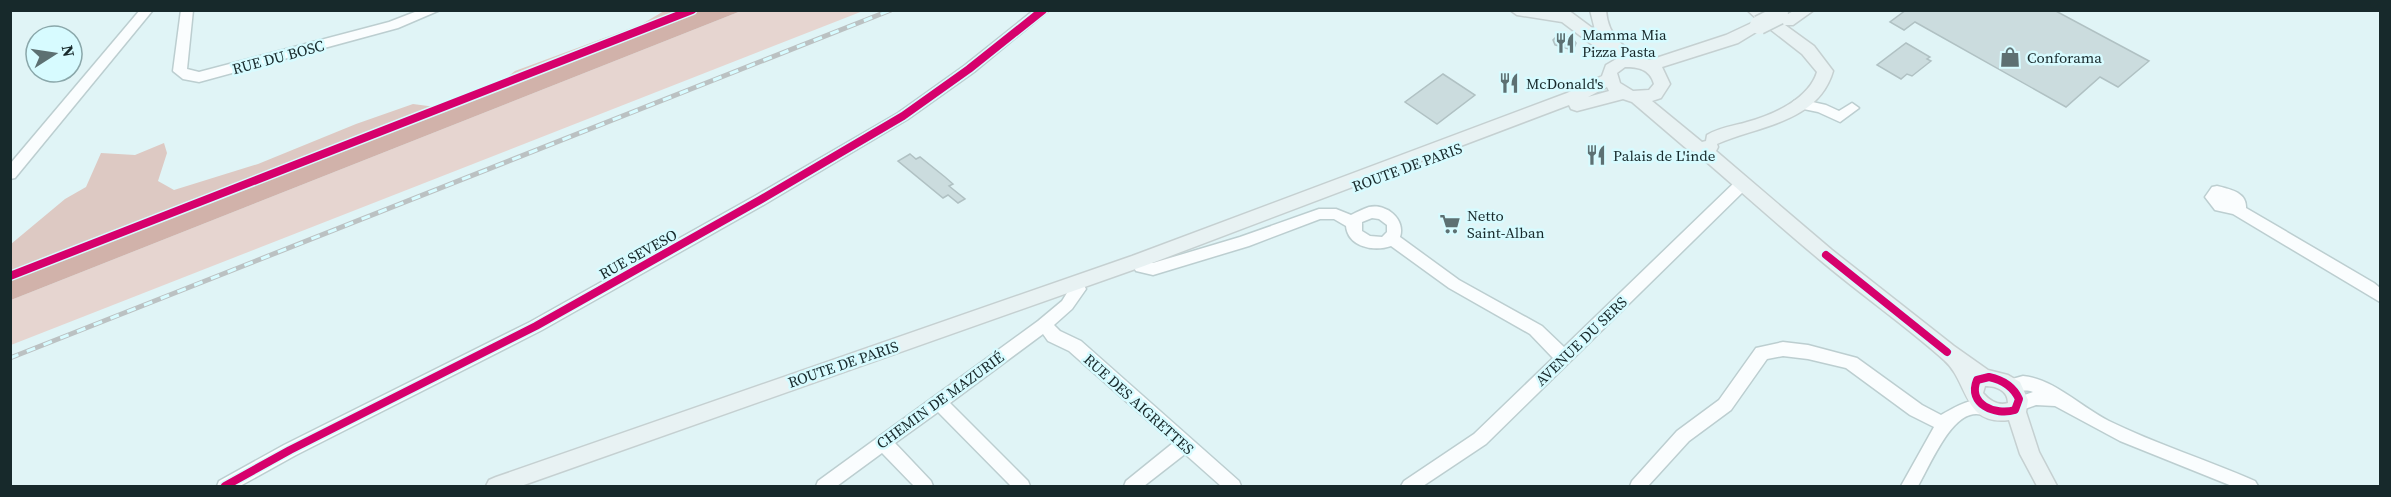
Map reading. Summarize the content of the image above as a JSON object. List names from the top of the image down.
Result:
{
  "streets": {
    "main road": ["ROUTE DE PARIS"],
    "street": [
      "RUE DU BOSC",
      "RUE SEVESO",
      "AVENUE DU SERS",
      "CHEMIN DE MAZURIÉ",
      "RUE DES AIGRETTES"
    ]
  },
  "crossings": [
    ["ROUTE DE PARIS", "CHEMIN DE MAZURIÉ"],
    ["CHEMIN DE MAZURIÉ", "RUE DES AIGRETTES"]
  ],
  "places": {
    "restaurant": ["Mamma Mia Pizza Pasta", "McDonald's", "Palais de L'inde"],
    "shop": ["Conforama"],
    "supermarket": ["Netto Saint-Alban"]
  },
  "north": "right"
}
